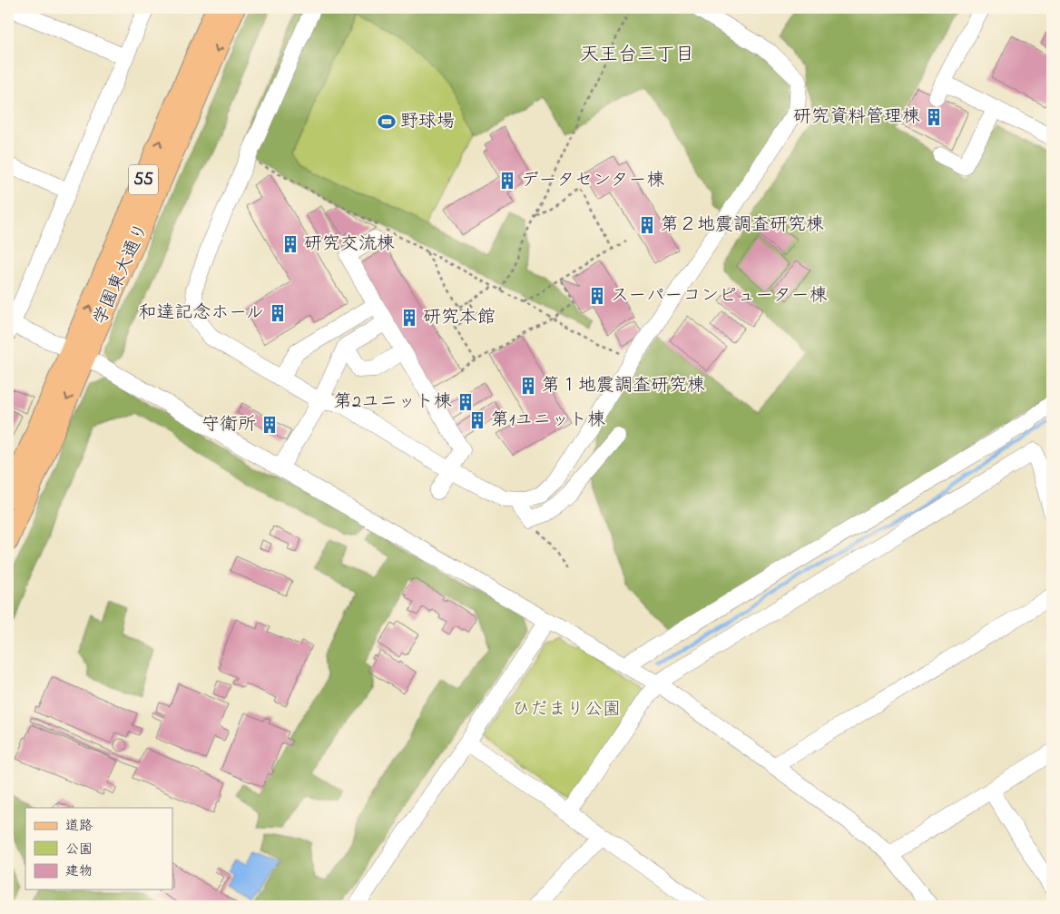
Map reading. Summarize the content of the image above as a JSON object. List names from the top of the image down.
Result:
{
  "streets": {
    "main road": ["55", "学園東大通り"]
  },
  "districts": ["天王台三丁目"],
  "parks": ["ひだまり公園"],
  "places": {
    "building": [
      "研究資料管理棟",
      "データセンター棟",
      "第２地震調査研究棟",
      "研究交流棟",
      "スーパーコンピューター棟",
      "和達記念ホール",
      "研究本館",
      "第１地震調査研究棟",
      "第2ユニット棟",
      "第1ユニット棟",
      "守衛所"
    ],
    "sports": ["野球場"]
  },
  "legend": ["道路", "公園", "建物"]
}
